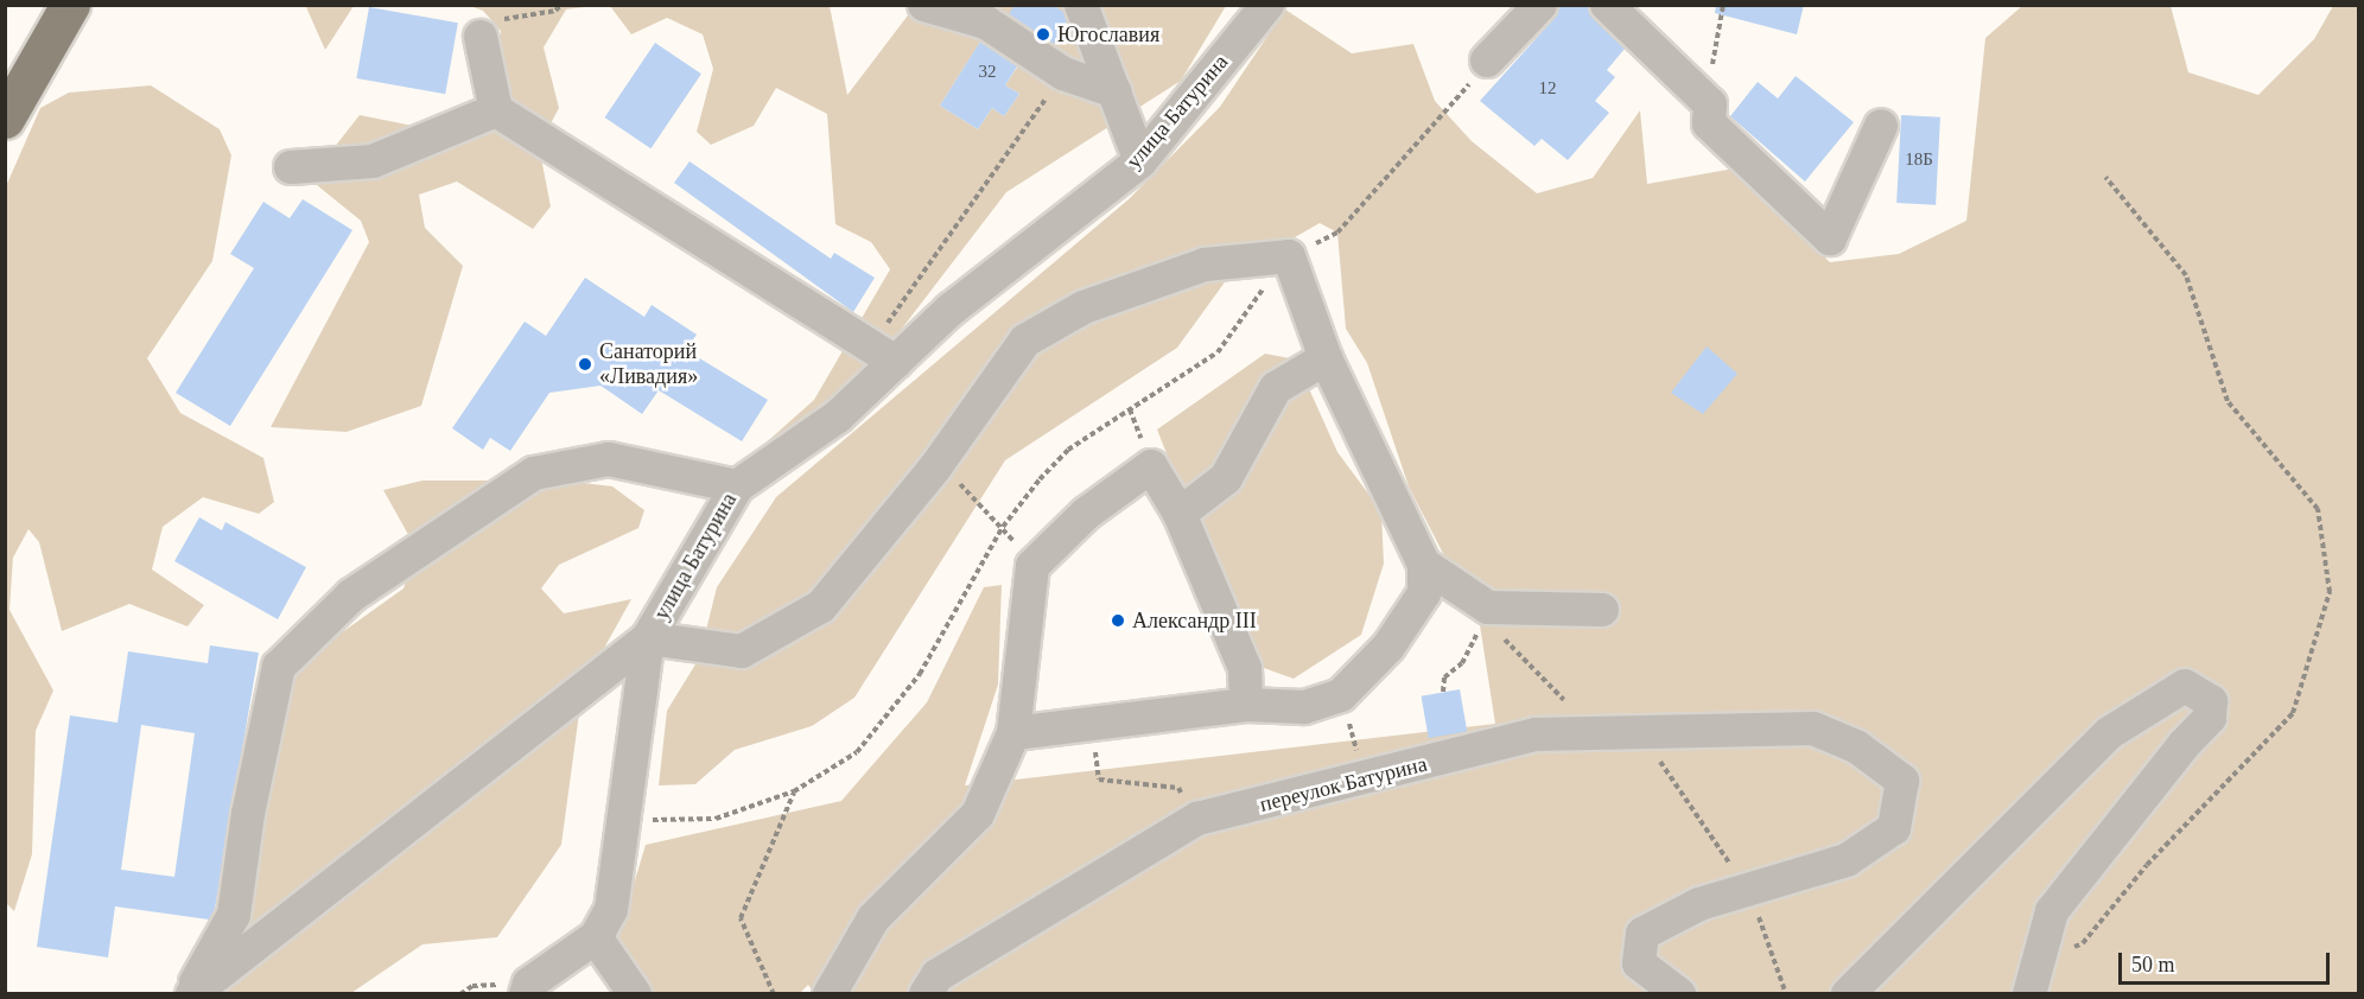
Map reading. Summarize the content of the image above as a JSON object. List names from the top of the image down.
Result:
{
  "streets": {
    "street": ["улица Батурина", "переулок Батурина"]
  },
  "places": ["Югославия", "Санаторий «Ливадия»", "Александр III"],
  "house_numbers": ["32", "12", "18Б"],
  "scale_bar": "50 m"
}
